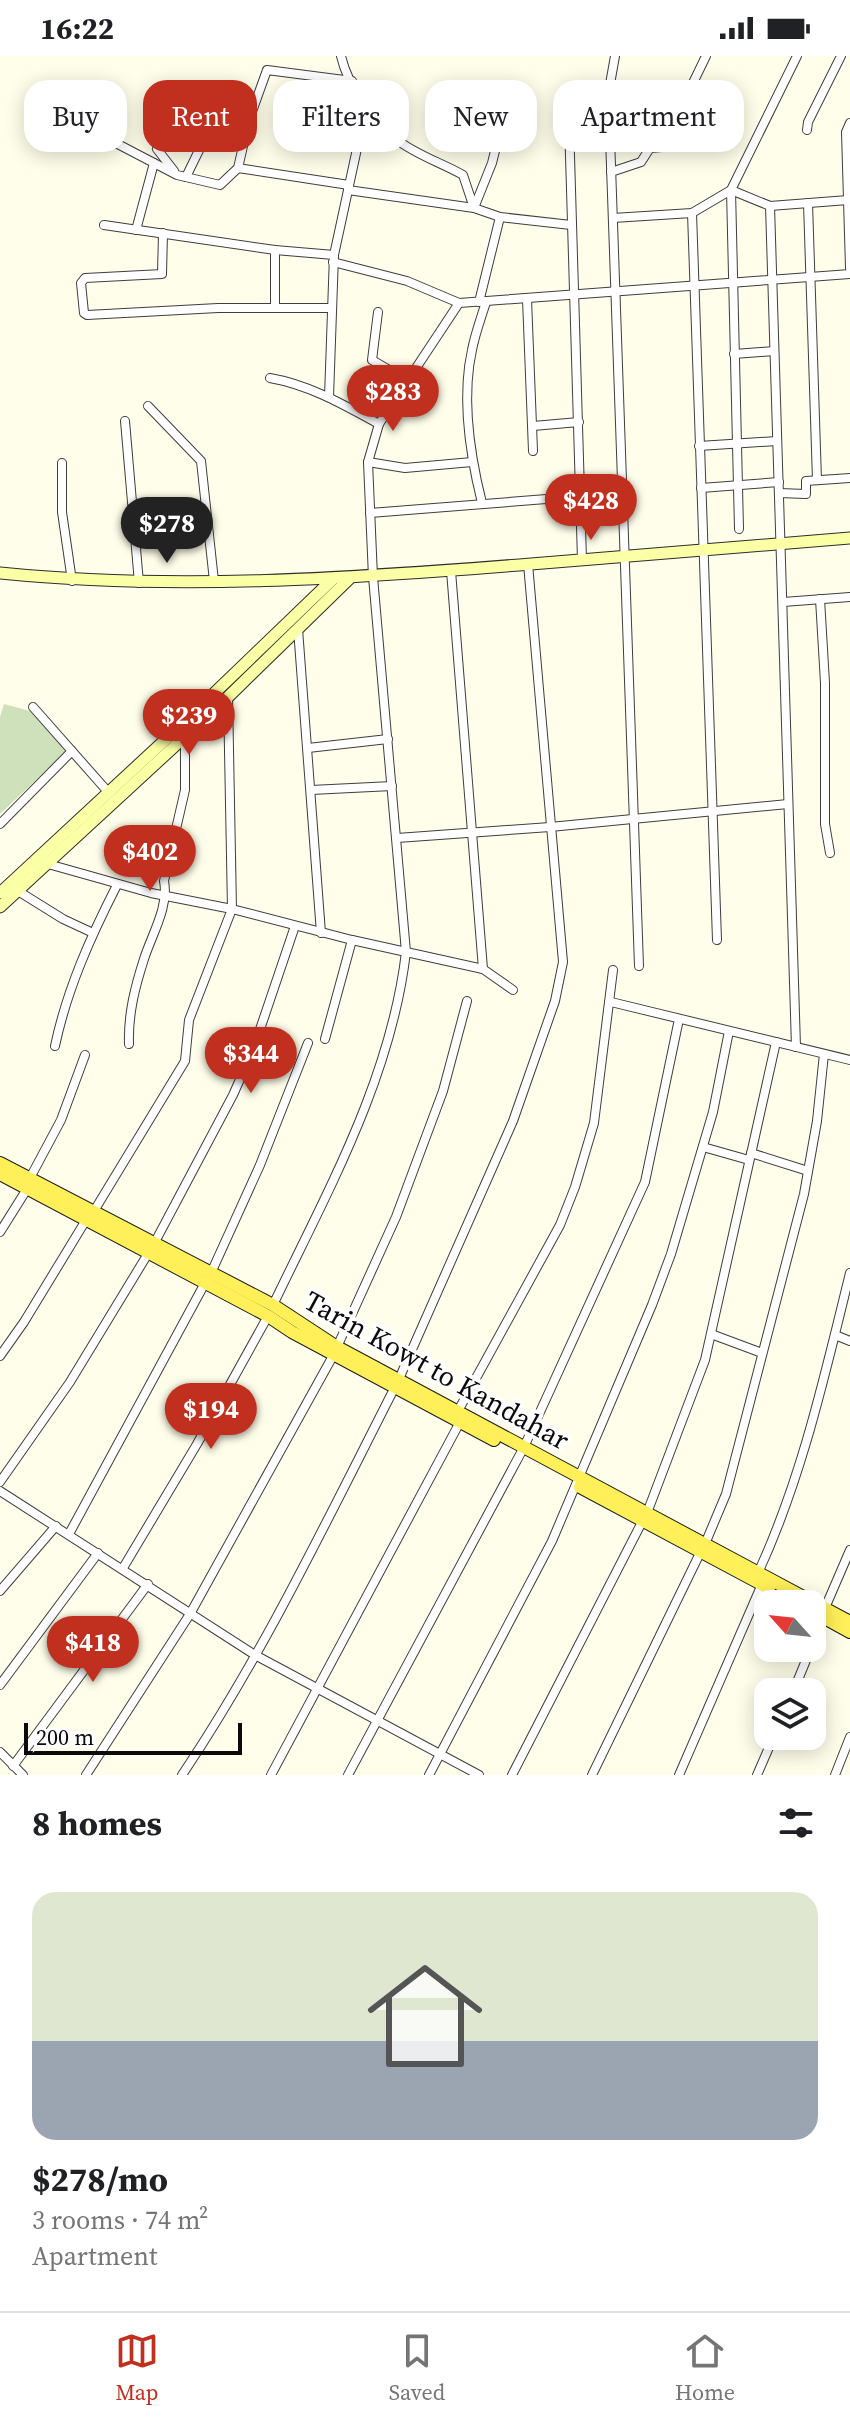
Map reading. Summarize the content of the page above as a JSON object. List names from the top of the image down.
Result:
{
  "streets": {
    "main road": ["Tarin Kowt to Kandahar"]
  },
  "scale_bar": "200 m",
  "north": "top left",
  "page": {
    "status": "16:22",
    "chip": [
      "Buy",
      "Rent",
      "Filters",
      "New",
      "Apartment"
    ],
    "price": [
      "$283",
      "$428",
      "$278",
      "$239",
      "$402",
      "$344",
      "$194",
      "$418"
    ],
    "scale": "200 m",
    "heading": "8 homes",
    "list": [
      {
        "name": "$278/mo",
        "note": "3 rooms · 74 m² · Apartment"
      }
    ],
    "tabs": ["Map", "Saved", "Home"]
  }
}
